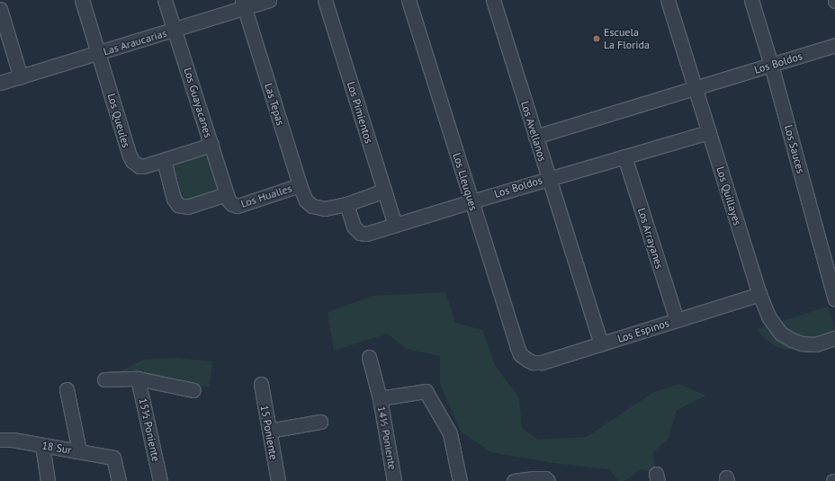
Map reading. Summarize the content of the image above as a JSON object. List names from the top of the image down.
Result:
{
  "streets": {
    "street": [
      "Las Araucarias",
      "Los Boldos",
      "Los Guayacanes",
      "Las Tepas",
      "Los Pimientos",
      "Los Queules",
      "Los Avellanos",
      "Los Sauces",
      "Los Lleuques",
      "Los Hualles",
      "Los Quillayes",
      "Los Arrayanes",
      "Los Espinos",
      "15½ Poniente",
      "15 Poniente",
      "14½ Poniente",
      "18 Sur"
    ]
  },
  "crossings": [
    ["Las Araucarias", "Los Guayacanes"],
    ["Las Araucarias", "Las Tepas"],
    ["Las Araucarias", "Los Queules"],
    ["Los Boldos", "Las Tepas"],
    ["Los Boldos", "Los Pimientos"],
    ["Los Boldos", "Los Avellanos"],
    ["Los Boldos", "Los Sauces"],
    ["Los Boldos", "Los Lleuques"],
    ["Los Boldos", "Los Quillayes"],
    ["Los Boldos", "Los Arrayanes"],
    ["Los Guayacanes", "Los Queules"],
    ["Los Guayacanes", "Los Hualles"],
    ["Las Tepas", "Los Hualles"],
    ["Los Queules", "Los Hualles"],
    ["Los Avellanos", "Los Espinos"],
    ["Los Lleuques", "Los Espinos"],
    ["Los Quillayes", "Los Espinos"],
    ["Los Arrayanes", "Los Espinos"]
  ],
  "places": ["Escuela La Florida"]
}
